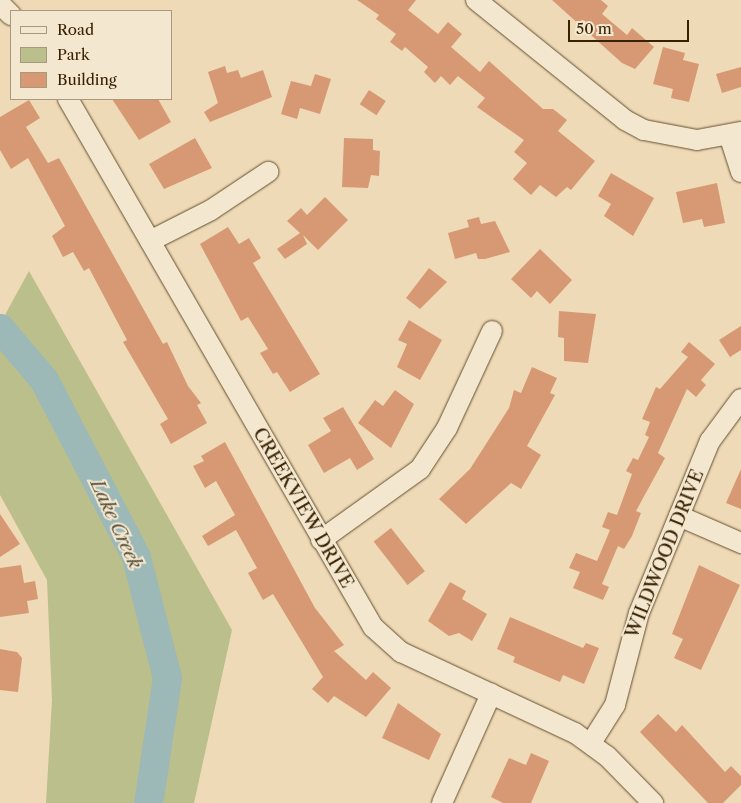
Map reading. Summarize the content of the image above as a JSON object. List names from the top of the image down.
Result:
{
  "streets": {
    "street": ["CREEKVIEW DRIVE", "WILDWOOD DRIVE"]
  },
  "crossings": [
    ["CREEKVIEW DRIVE", "WILDWOOD DRIVE"]
  ],
  "water": ["Lake Creek"],
  "legend": ["Road", "Park", "Building"],
  "scale_bar": "50 m"
}
